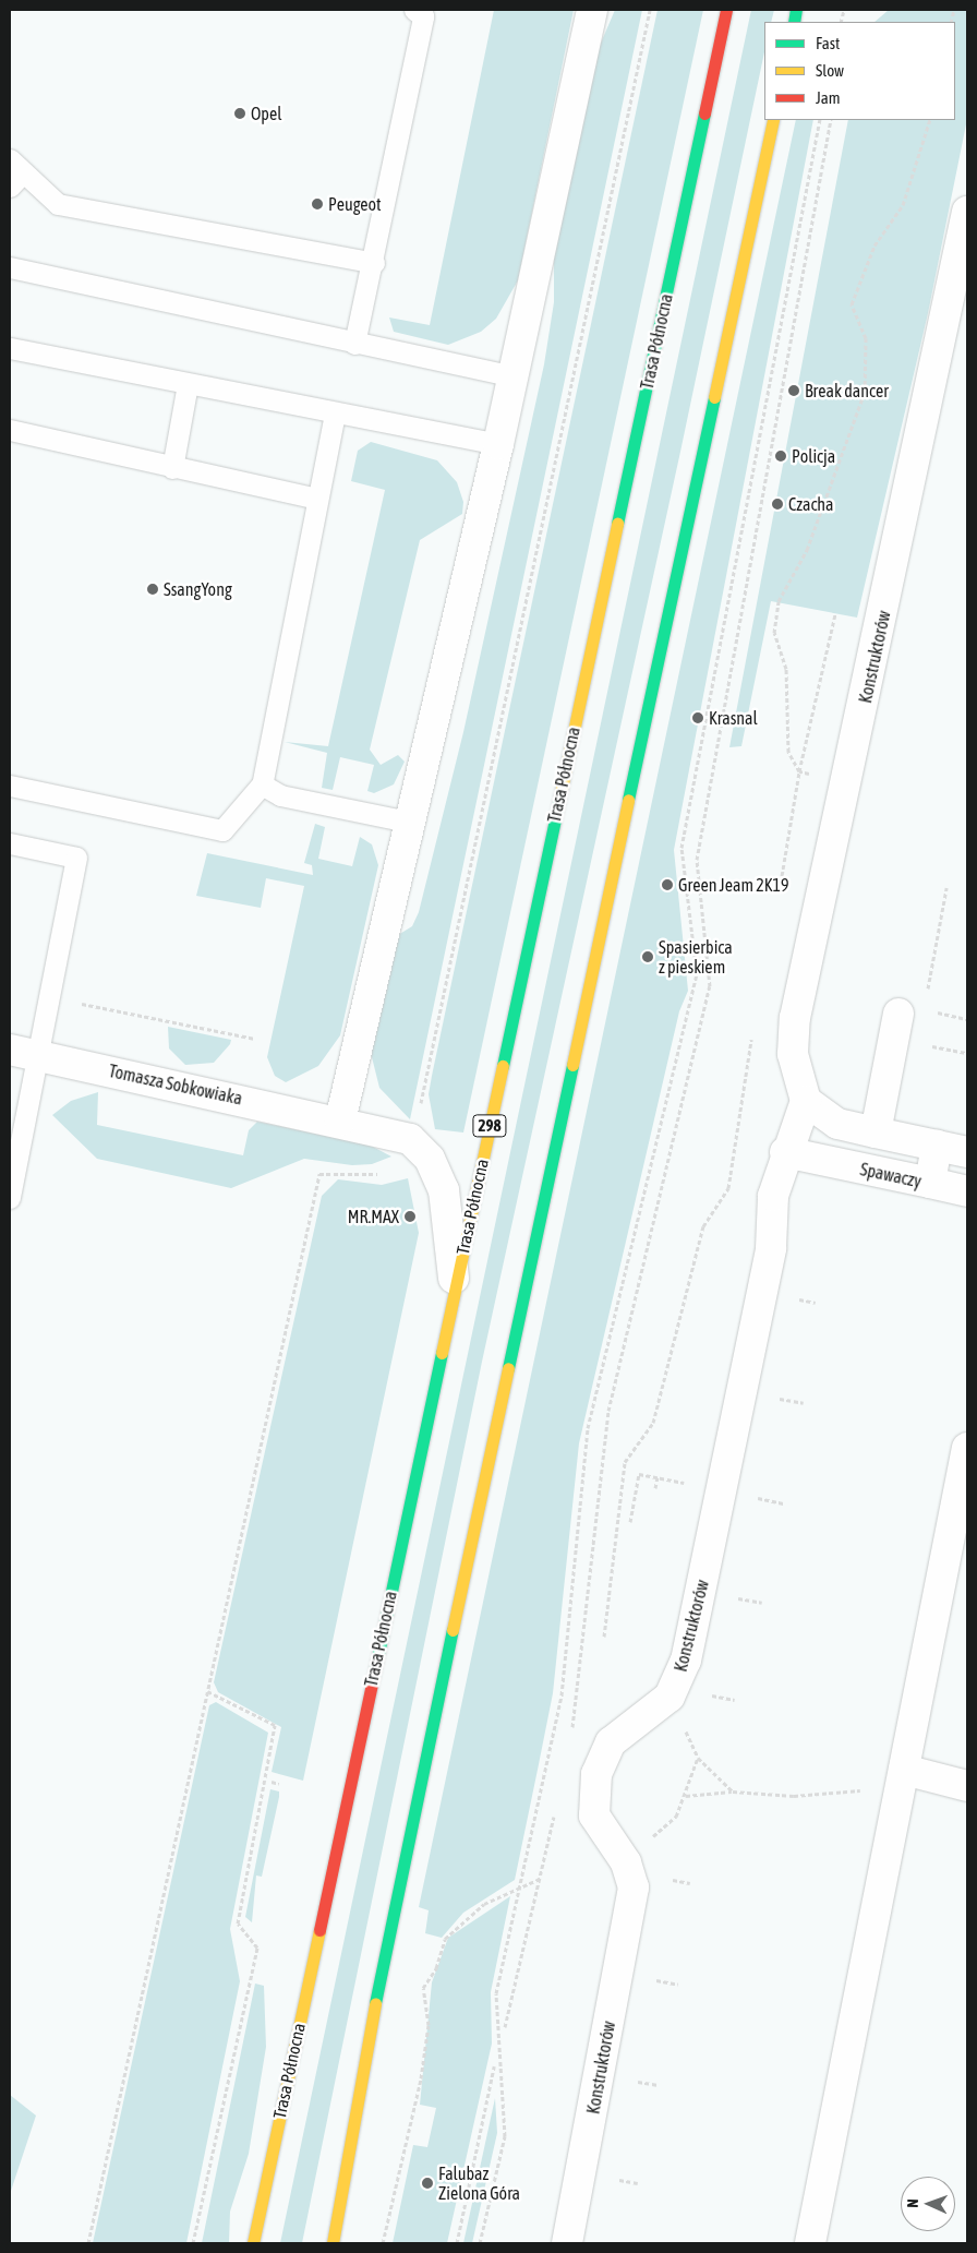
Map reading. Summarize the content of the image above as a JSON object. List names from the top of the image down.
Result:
{
  "streets": {
    "main road": ["Trasa Północna", "298"],
    "street": ["Konstruktorów", "Tomasza Sobkowiaka", "Spawaczy"]
  },
  "crossings": [
    ["Konstruktorów", "Spawaczy"]
  ],
  "places": [
    "Opel",
    "Peugeot",
    "Break dancer",
    "Policja",
    "Czacha",
    "SsangYong",
    "Krasnal",
    "Green Jeam 2K19",
    "Spasierbica z pieskiem",
    "MR.MAX",
    "Falubaz Zielona Góra"
  ],
  "legend": ["Fast", "Slow", "Jam"],
  "north": "left"
}
